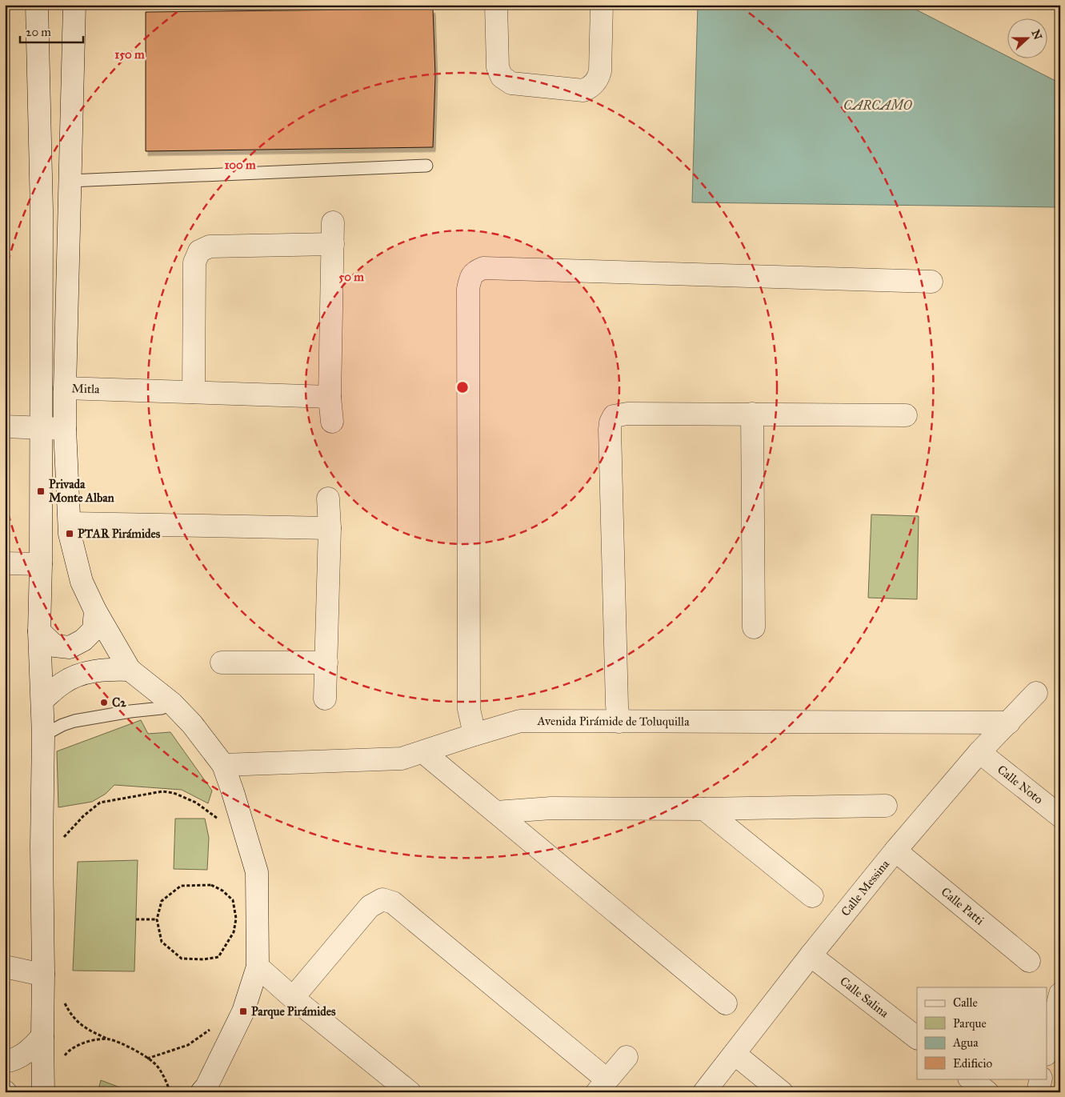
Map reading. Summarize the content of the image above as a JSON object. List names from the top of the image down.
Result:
{
  "streets": {
    "street": [
      "Mitla",
      "Avenida Pirámide de Toluquilla",
      "Calle Noto",
      "Calle Messina",
      "Calle Patti",
      "Calle Salina"
    ]
  },
  "crossings": [
    ["Avenida Pirámide de Toluquilla", "Calle Messina"],
    ["Calle Noto", "Calle Messina"],
    ["Calle Messina", "Calle Patti"],
    ["Calle Messina", "Calle Salina"]
  ],
  "water": ["CARCAMO"],
  "places": {
    "transit": ["Privada Monte Alban", "PTAR Pirámides", "Parque Pirámides"],
    "other": ["C2"]
  },
  "legend": [
    "Calle",
    "Parque",
    "Agua",
    "Edificio"
  ],
  "scale_bar": "20 m",
  "north": "right",
  "rings": ["150 m", "100 m", "50 m"]
}
